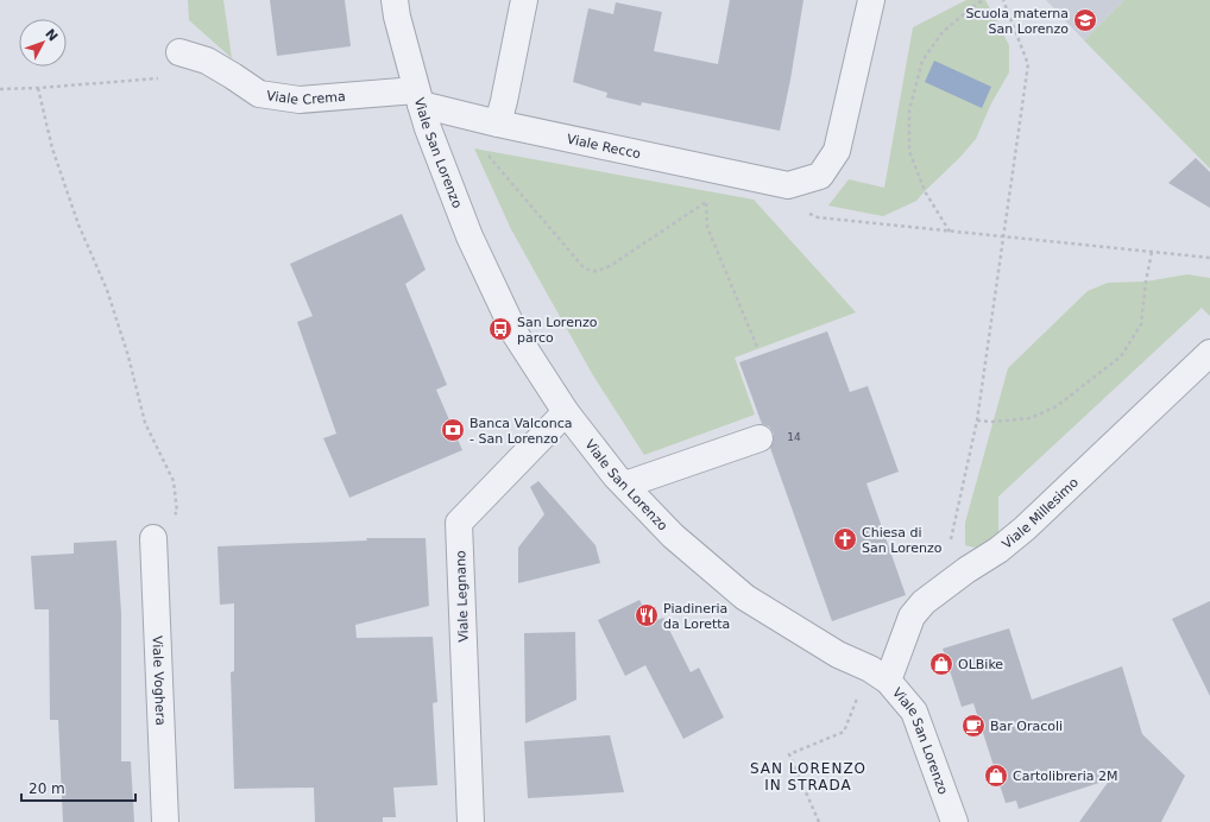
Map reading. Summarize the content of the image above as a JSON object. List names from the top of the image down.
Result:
{
  "streets": {
    "street": [
      "Viale Crema",
      "Viale Recco",
      "Viale San Lorenzo",
      "Viale Millesimo",
      "Viale Legnano",
      "Viale Voghera"
    ]
  },
  "crossings": [
    ["Viale Crema", "Viale Recco"],
    ["Viale Crema", "Viale San Lorenzo"],
    ["Viale Recco", "Viale San Lorenzo"],
    ["Viale San Lorenzo", "Viale Millesimo"],
    ["Viale San Lorenzo", "Viale Legnano"]
  ],
  "districts": ["SAN LORENZO IN STRADA"],
  "places": {
    "school or university": ["Scuola materna San Lorenzo"],
    "bus stop": ["San Lorenzo parco"],
    "bank": ["Banca Valconca - San Lorenzo"],
    "church": ["Chiesa di San Lorenzo"],
    "restaurant": ["Piadineria da Loretta"],
    "shop": ["OLBike", "Cartolibreria 2M"],
    "cafe": ["Bar Oracoli"]
  },
  "house_numbers": ["14"],
  "scale_bar": "20 m",
  "north": "top right"
}
